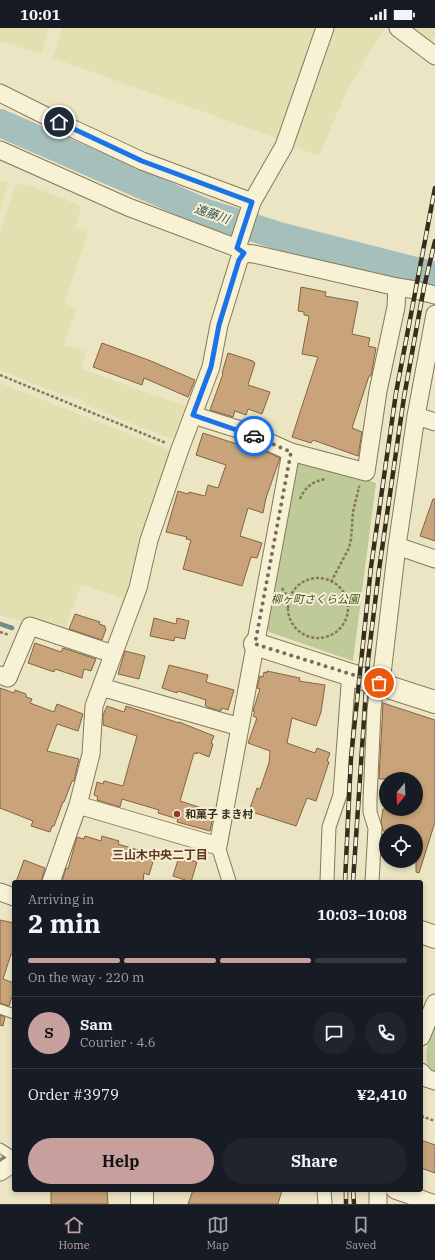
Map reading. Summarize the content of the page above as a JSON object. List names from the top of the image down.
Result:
{
  "districts": ["三山木中央二丁目"],
  "water": ["遠藤川"],
  "parks": ["柳ヶ町さくら公園"],
  "places": ["和菓子 まき村"],
  "north": "bottom",
  "page": {
    "status": "10:01",
    "heading": ["2 min", "Arriving in", "10:03–10:08"],
    "panel": [
      "Sam",
      "Courier · 4.6",
      "Order #3979",
      "¥2,410"
    ],
    "bar": "On the way · 220 m",
    "round": "S",
    "buttons": ["Help", "Share"],
    "tabs": ["Home", "Map", "Saved"]
  }
}
